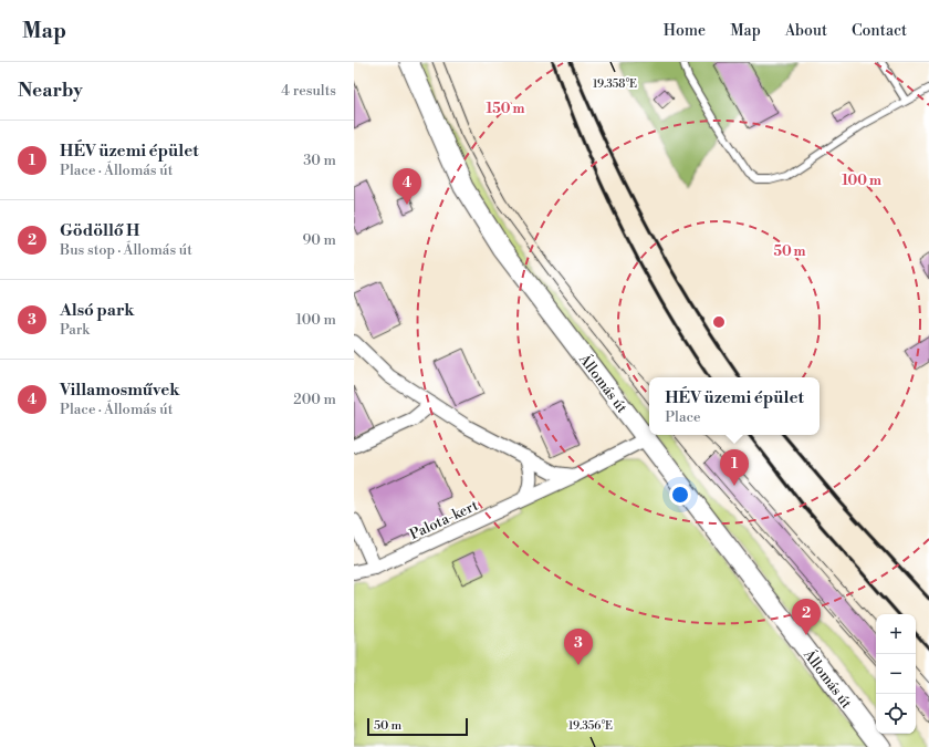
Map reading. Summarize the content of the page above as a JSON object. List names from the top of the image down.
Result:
{
  "streets": {
    "main road": ["Állomás út"],
    "street": ["Palota-kert"]
  },
  "crossings": [
    ["Állomás út", "Palota-kert"]
  ],
  "scale_bar": "50 m",
  "page": {
    "header": "Map",
    "nav": [
      "Home",
      "Map",
      "About",
      "Contact"
    ],
    "heading": ["Nearby", "4 results"],
    "list": [
      {
        "mark": "1",
        "name": "HÉV üzemi épület",
        "note": "Place · Állomás út",
        "value": "30 m"
      },
      {
        "mark": "2",
        "name": "Gödöllő H",
        "note": "Bus stop · Állomás út",
        "value": "90 m"
      },
      {
        "mark": "3",
        "name": "Alsó park",
        "note": "Park",
        "value": "100 m"
      },
      {
        "mark": "4",
        "name": "Villamosművek",
        "note": "Place · Állomás út",
        "value": "200 m"
      }
    ],
    "pins": [
      "4",
      "1",
      "2",
      "3"
    ],
    "popup": ["HÉV üzemi épület", "Place"],
    "map_buttons": ["+", "−"],
    "scale": "50 m"
  },
  "coordinates": ["19.358°E", "19.356°E"],
  "rings": ["150 m", "100 m", "50 m"]
}
